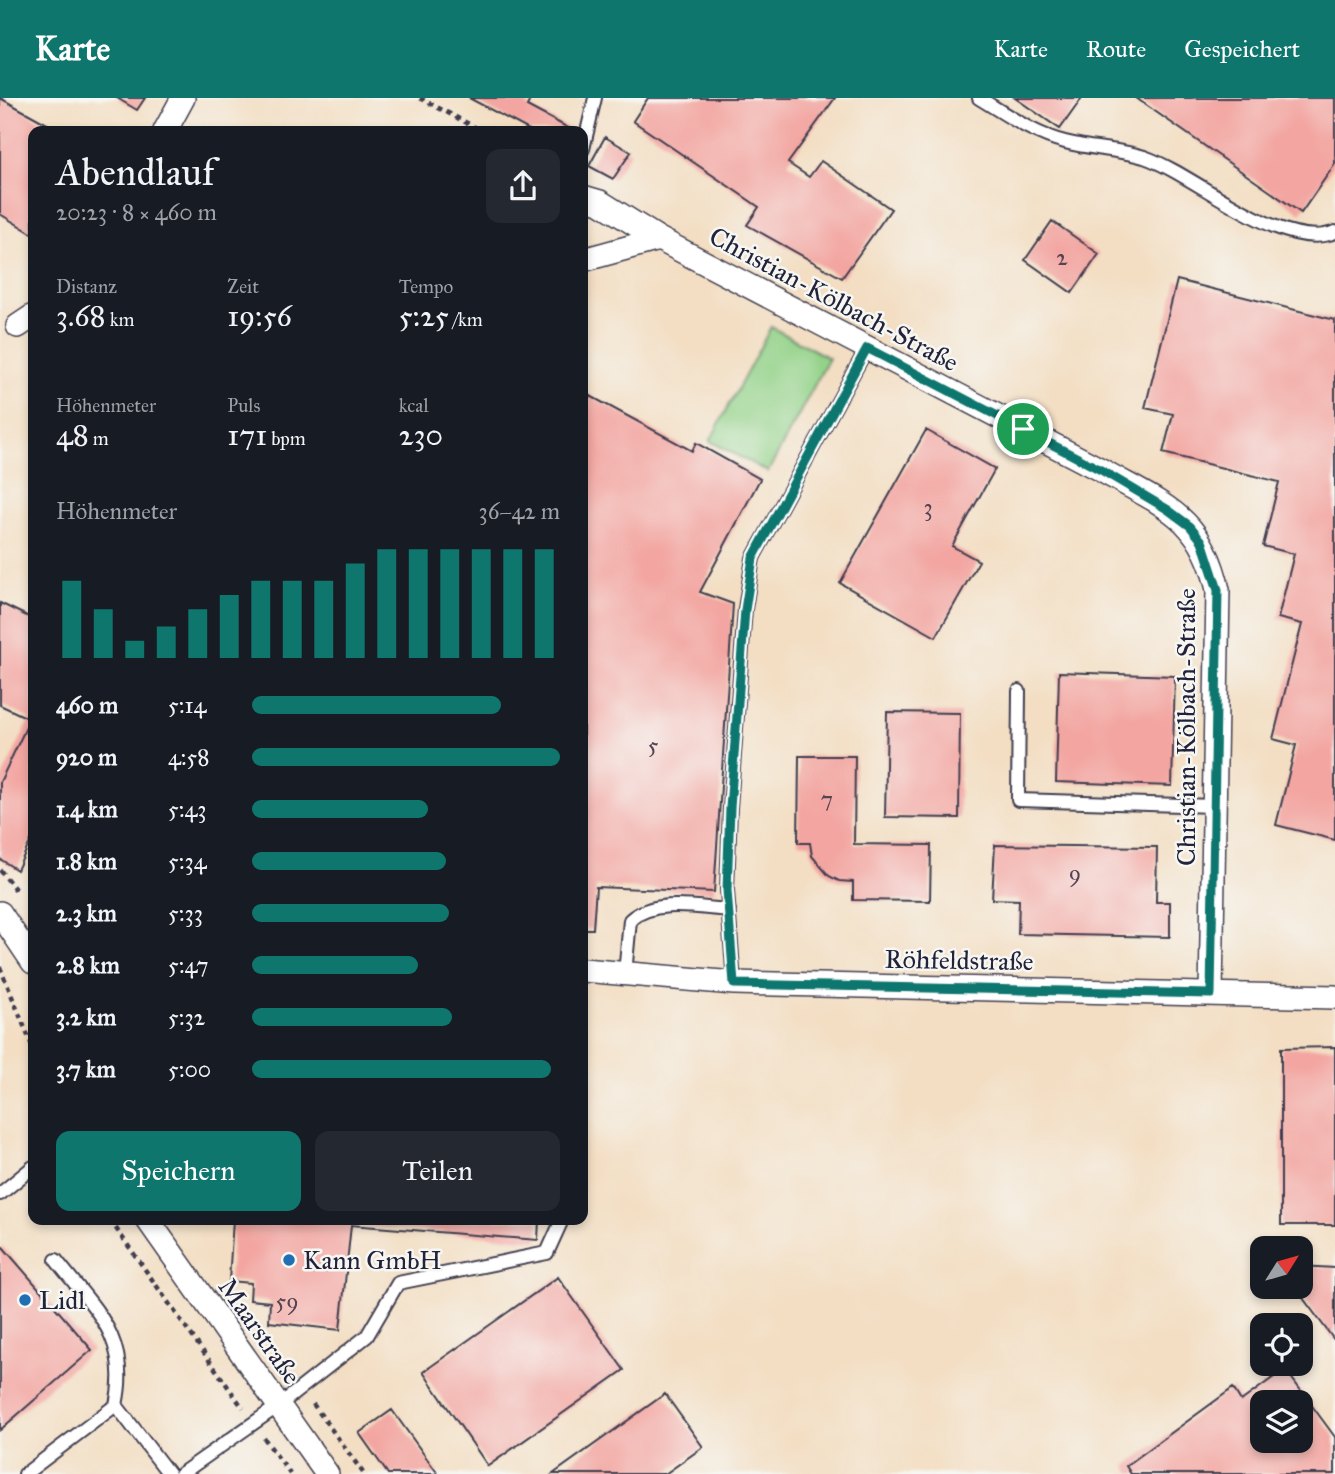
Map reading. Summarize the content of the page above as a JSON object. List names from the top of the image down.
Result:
{
  "streets": {
    "street": ["Christian-Kölbach-Straße", "Röhfeldstraße", "Maarstraße"]
  },
  "crossings": [
    ["Christian-Kölbach-Straße", "Röhfeldstraße"]
  ],
  "places": ["Kann GmbH", "Lidl"],
  "house_numbers": [
    "2",
    "3",
    "5",
    "7",
    "9",
    "59"
  ],
  "north": "top right",
  "page": {
    "header": "Karte",
    "nav": ["Karte", "Route", "Gespeichert"],
    "heading": ["Abendlauf", "20:23 · 8 × 460 m"],
    "stats": [
      ["Distanz", "3.68 km"],
      ["Zeit", "19:56"],
      ["Tempo", "5:25 /km"],
      ["Höhenmeter", "48 m"],
      ["Puls", "171 bpm"],
      ["kcal", "230"]
    ],
    "chart": ["Höhenmeter", "36–42 m"],
    "list": [
      {
        "name": "460 m",
        "note": "5:14"
      },
      {
        "name": "920 m",
        "note": "4:58"
      },
      {
        "name": "1.4 km",
        "note": "5:43"
      },
      {
        "name": "1.8 km",
        "note": "5:34"
      },
      {
        "name": "2.3 km",
        "note": "5:33"
      },
      {
        "name": "2.8 km",
        "note": "5:47"
      },
      {
        "name": "3.2 km",
        "note": "5:32"
      },
      {
        "name": "3.7 km",
        "note": "5:00"
      }
    ],
    "buttons": ["Speichern", "Teilen"]
  }
}
